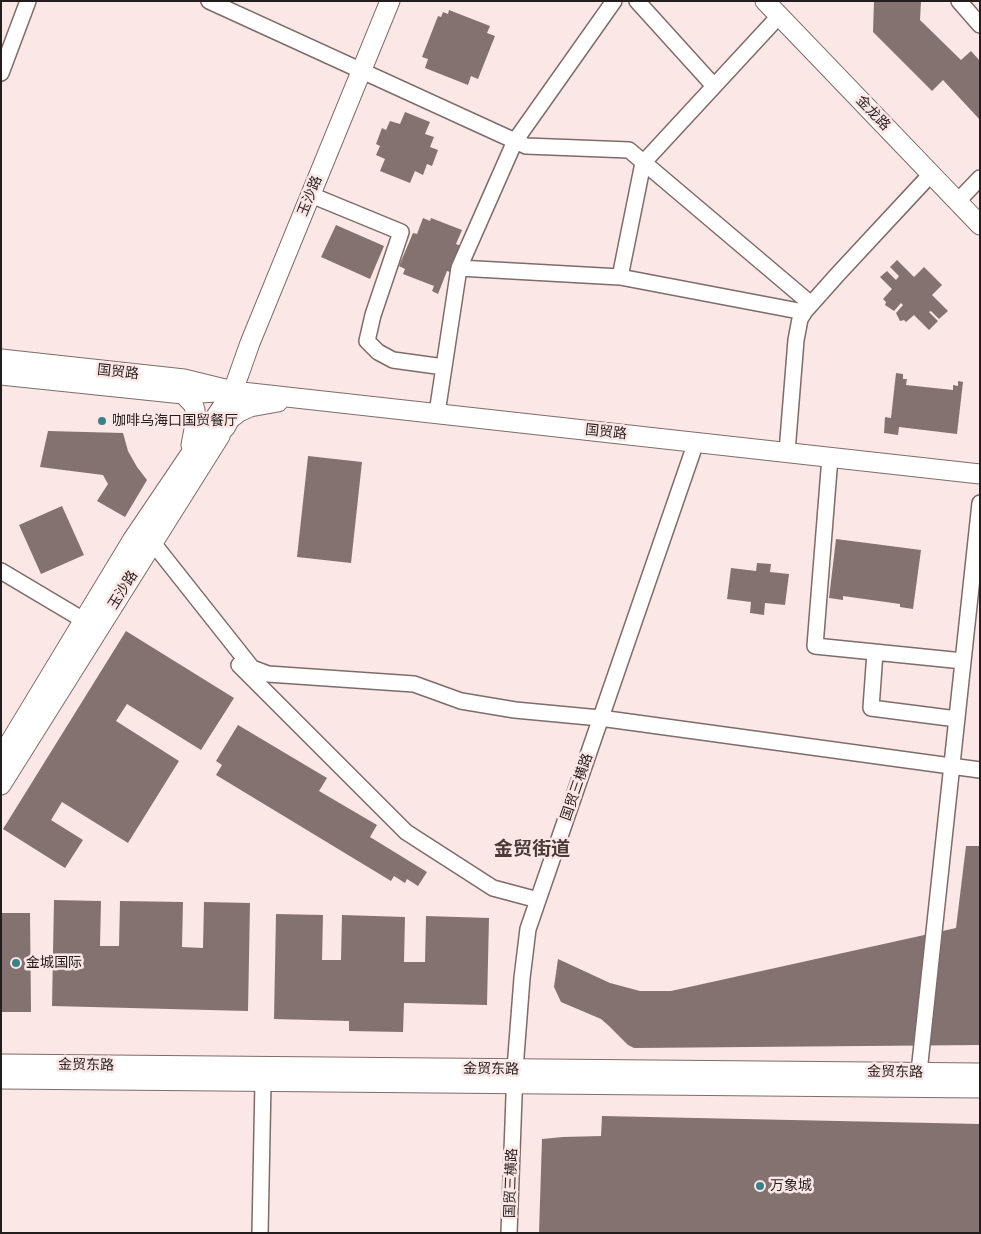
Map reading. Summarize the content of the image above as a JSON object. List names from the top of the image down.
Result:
{
  "streets": {
    "main road": [
      "金龙路",
      "玉沙路",
      "国贸路",
      "金贸东路"
    ],
    "street": ["国贸三横路"]
  },
  "crossings": [
    ["玉沙路", "国贸路"],
    ["国贸路", "国贸三横路"],
    ["国贸三横路", "金贸东路"]
  ],
  "districts": ["金贸街道"],
  "places": ["咖啡乌海口国贸餐厅", "金城国际", "万象城"]
}
